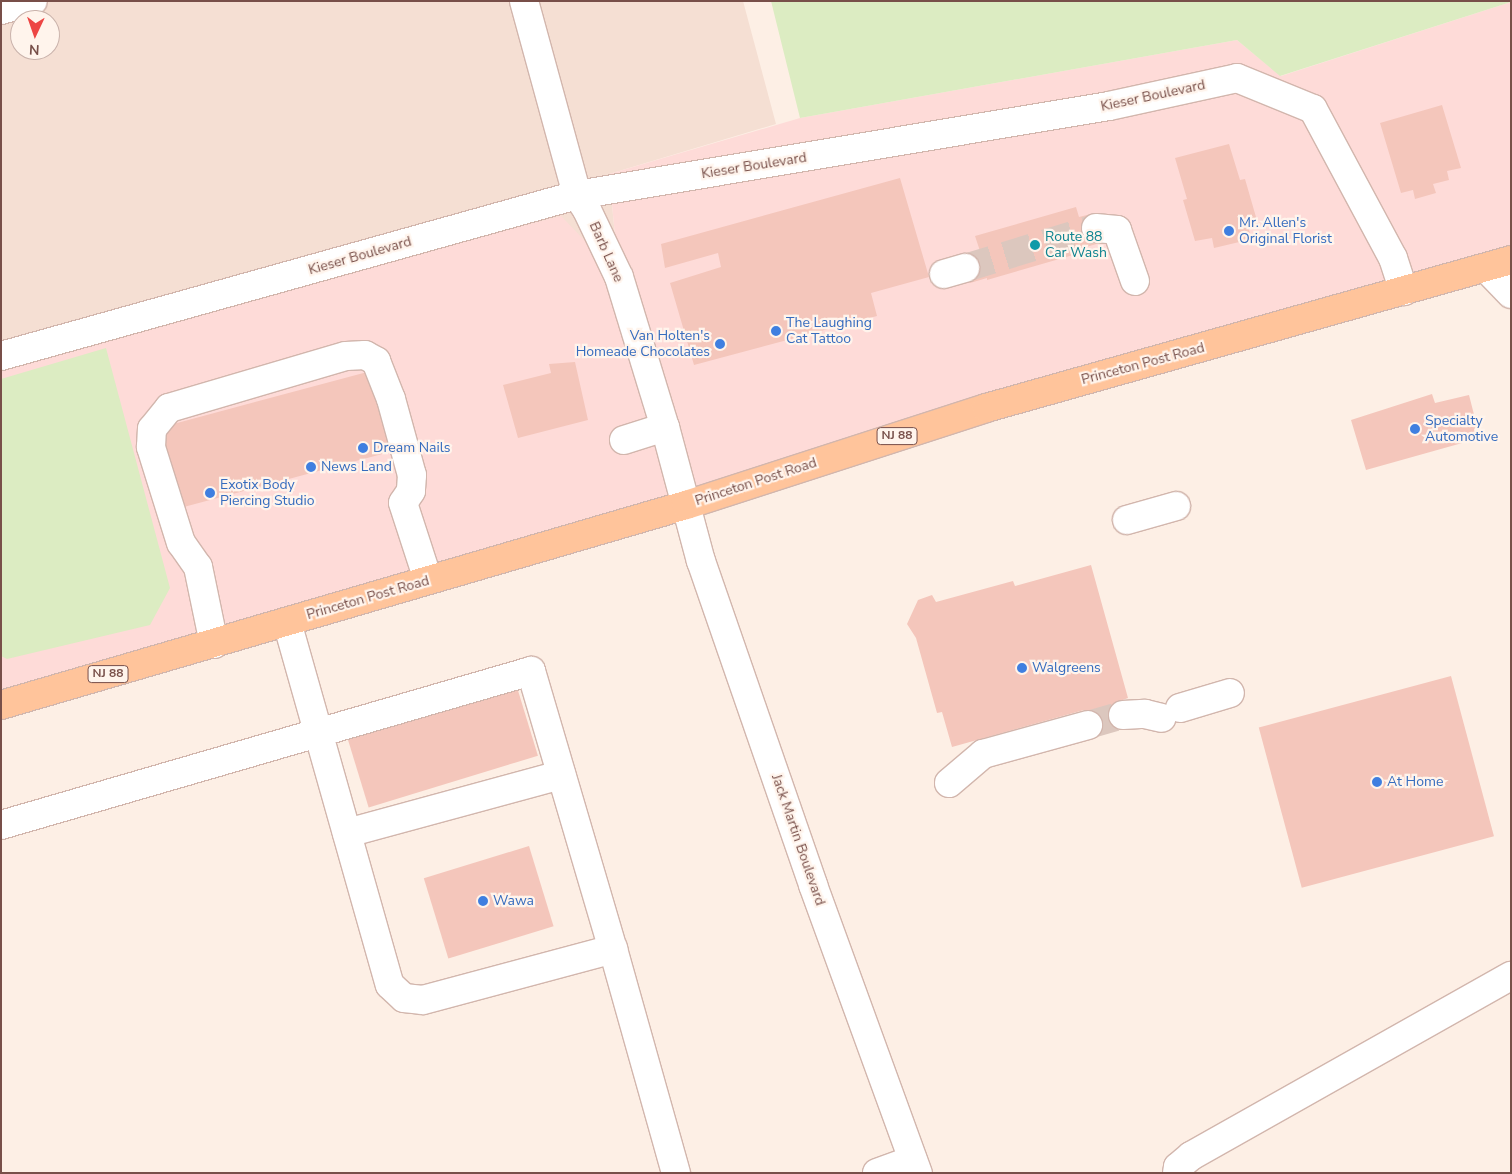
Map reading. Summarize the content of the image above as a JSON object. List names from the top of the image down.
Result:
{
  "streets": {
    "main road": ["Princeton Post Road", "NJ 88"],
    "street": ["Kieser Boulevard", "Barb Lane", "Jack Martin Boulevard"]
  },
  "crossings": [
    ["Kieser Boulevard", "Barb Lane"],
    ["Kieser Boulevard", "Princeton Post Road"],
    ["Barb Lane", "Princeton Post Road"],
    ["Barb Lane", "Jack Martin Boulevard"],
    ["Princeton Post Road", "Jack Martin Boulevard"]
  ],
  "places": [
    "Mr. Allen's Original Florist",
    "Route 88 Car Wash",
    "The Laughing Cat Tattoo",
    "Van Holten's Homeade Chocolates",
    "Specialty Automotive",
    "Dream Nails",
    "News Land",
    "Exotix Body Piercing Studio",
    "Walgreens",
    "At Home",
    "Wawa"
  ],
  "north": "bottom"
}
